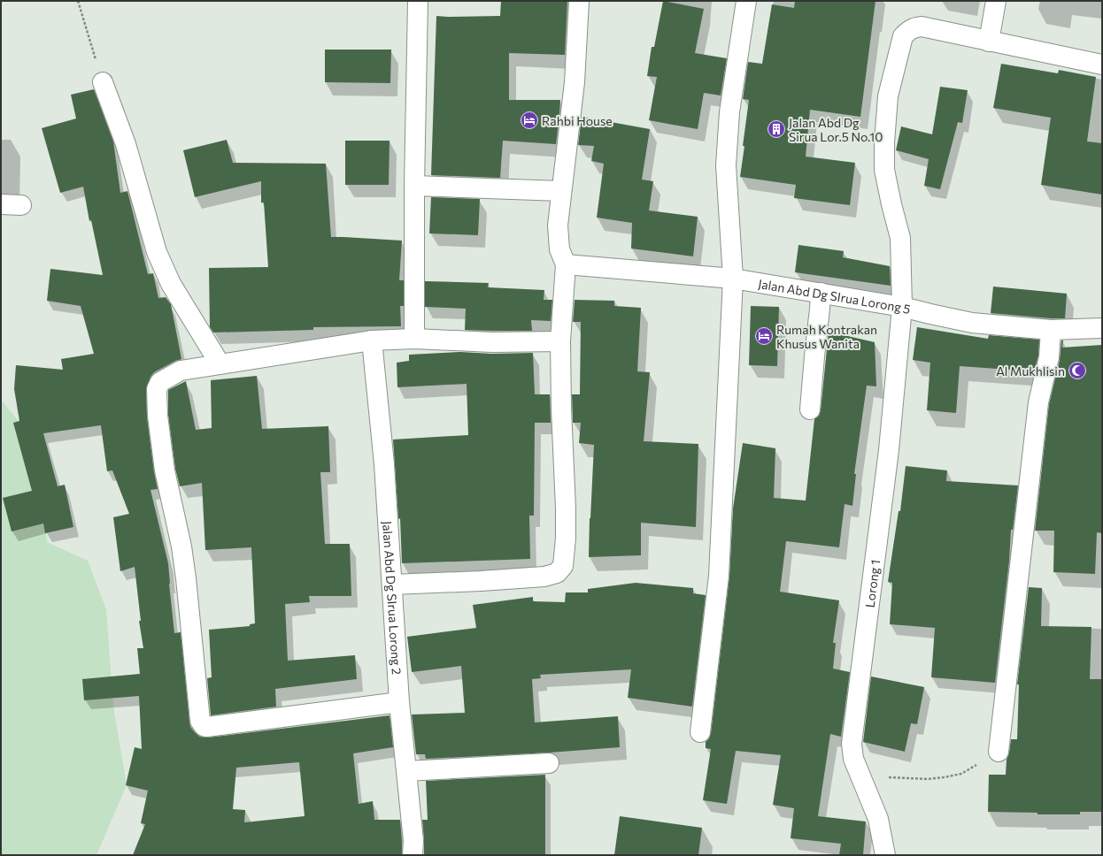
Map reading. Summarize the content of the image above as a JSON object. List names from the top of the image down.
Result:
{
  "streets": {
    "street": ["Jalan Abd Dg SIrua Lorong 5", "Lorong 1", "Jalan Abd Dg SIrua Lorong 2"]
  },
  "crossings": [
    ["Jalan Abd Dg SIrua Lorong 5", "Lorong 1"]
  ],
  "places": {
    "hotel": ["Rahbi House", "Rumah Kontrakan Khusus Wanita"],
    "building": ["Jalan Abd Dg Sirua Lor.5 No.10"],
    "mosque": ["Al Mukhlisin"]
  }
}
